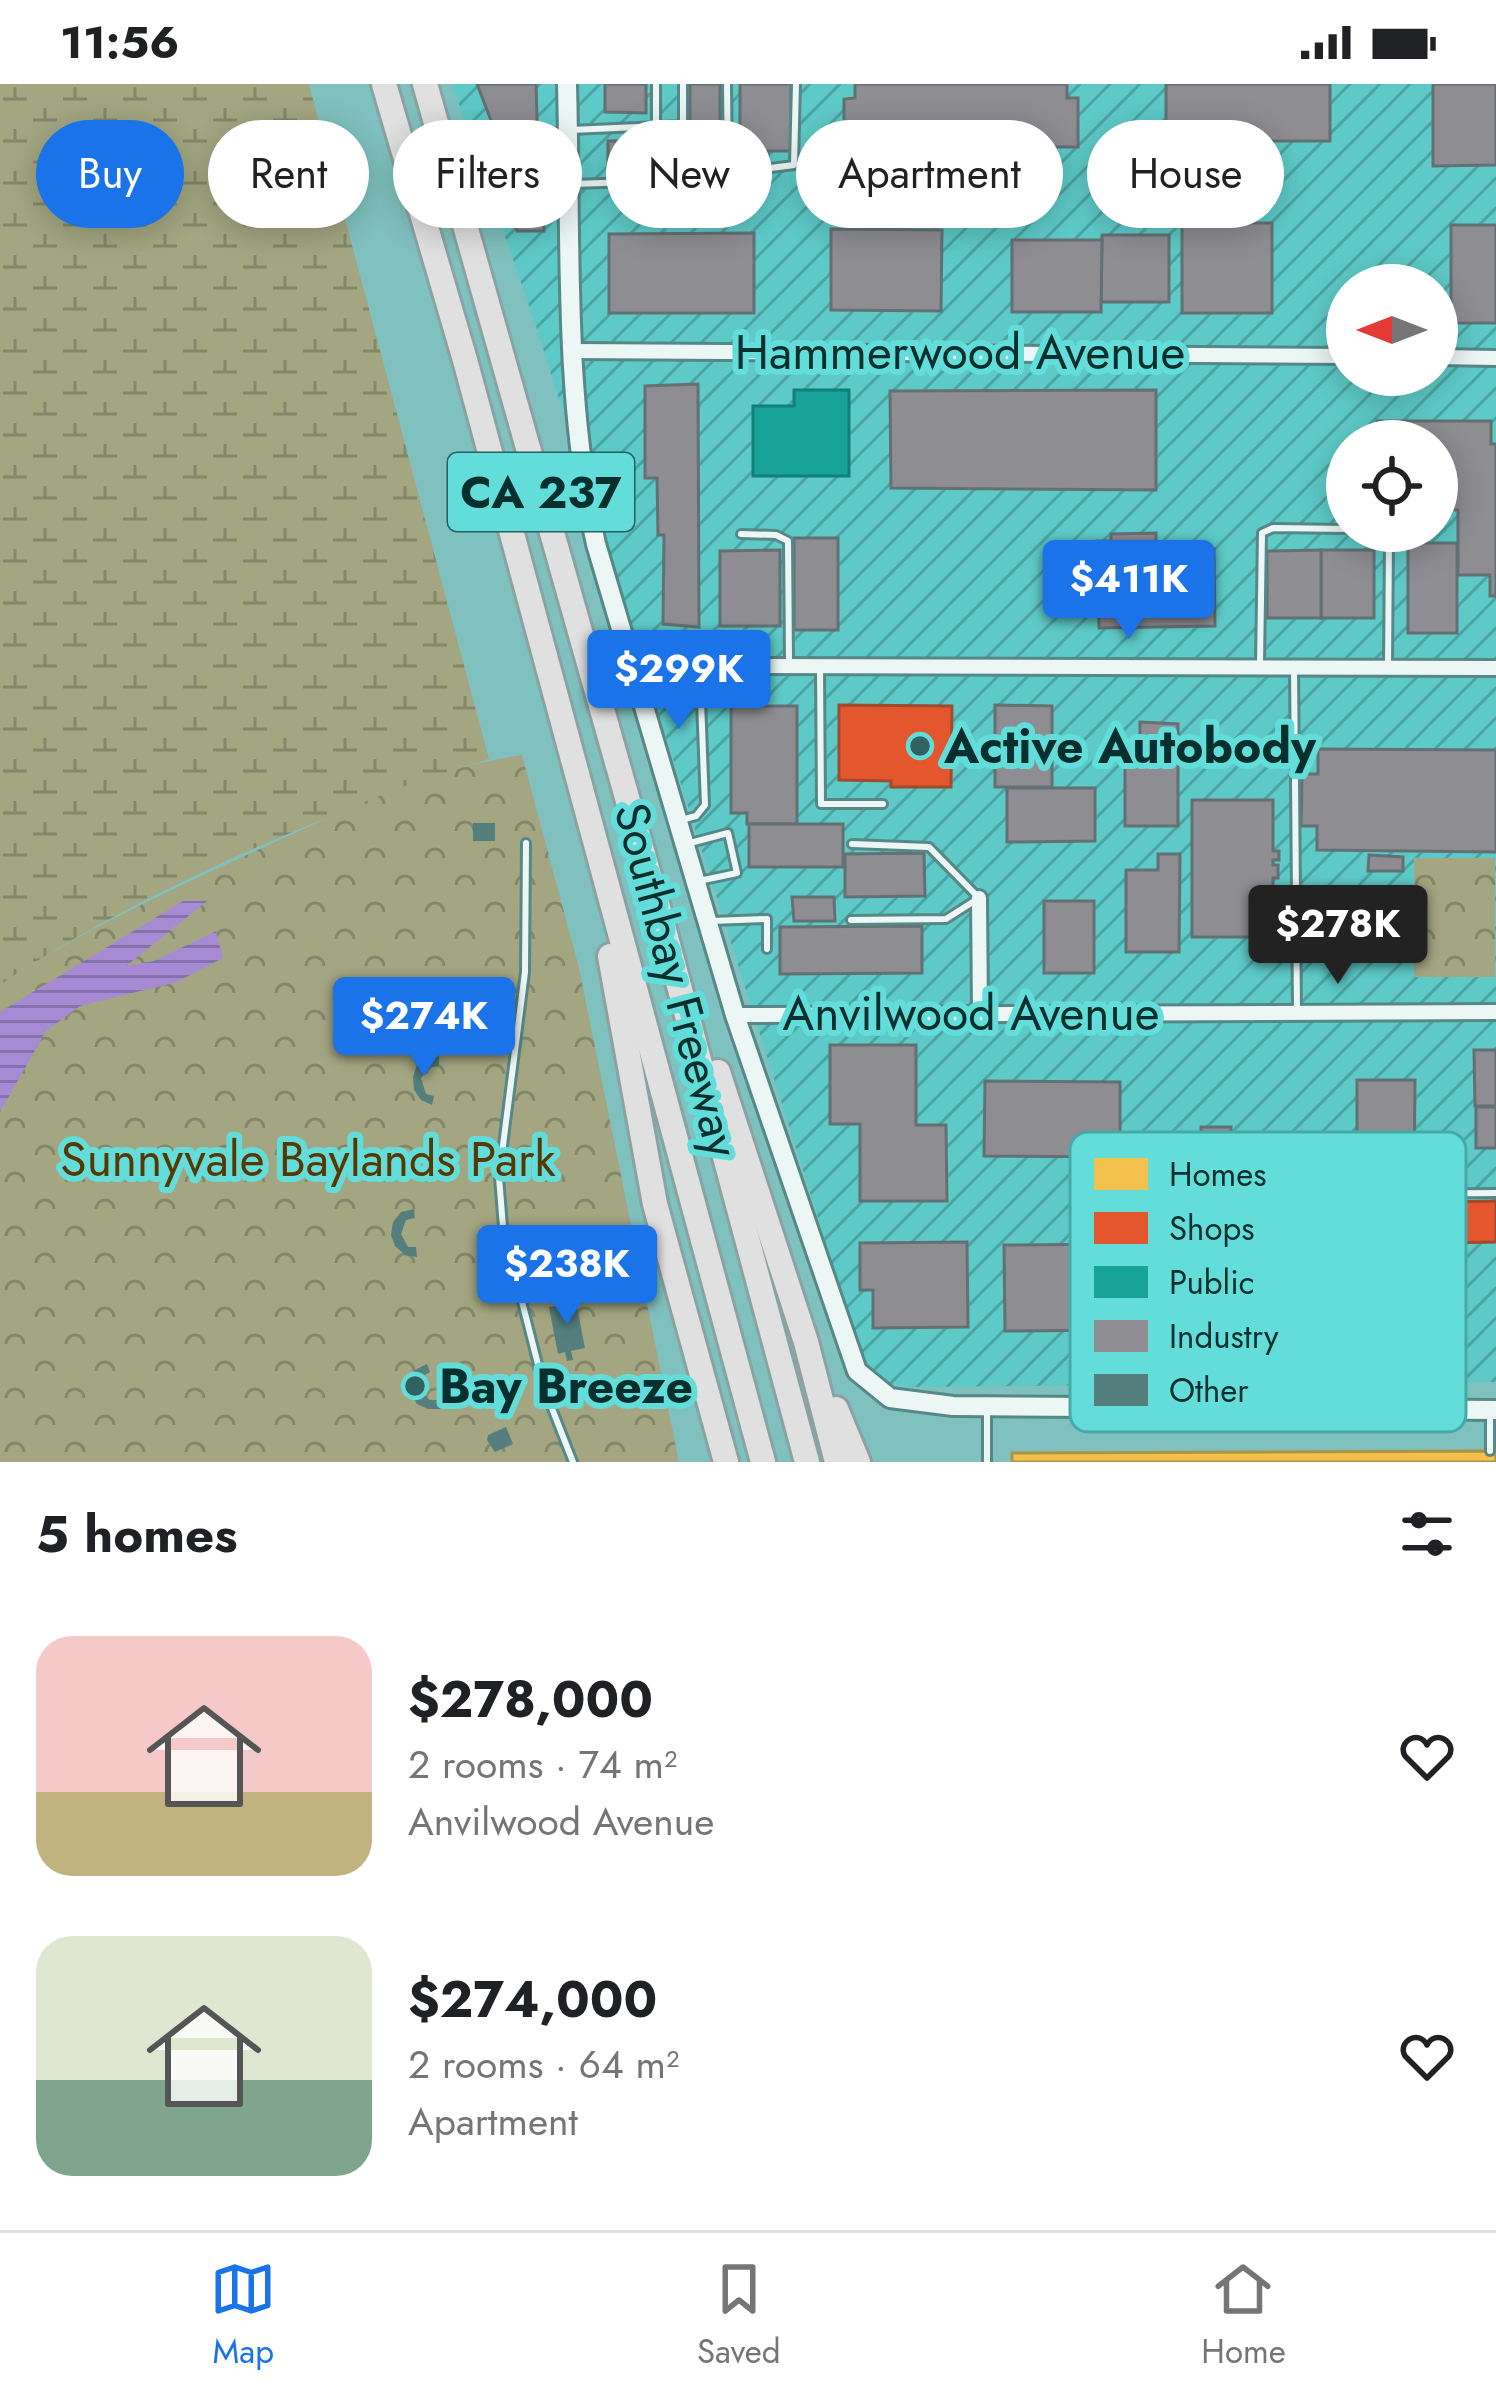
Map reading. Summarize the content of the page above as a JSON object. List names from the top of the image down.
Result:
{
  "streets": {
    "highway": ["CA 237", "Southbay Freeway"],
    "street": ["Hammerwood Avenue", "Anvilwood Avenue"]
  },
  "parks": ["Sunnyvale Baylands Park"],
  "places": ["Active Autobody", "Bay Breeze"],
  "legend": [
    "Homes",
    "Shops",
    "Public",
    "Industry",
    "Other"
  ],
  "north": "left",
  "page": {
    "status": "11:56",
    "chip": [
      "Buy",
      "Rent",
      "Filters",
      "New",
      "Apartment",
      "House"
    ],
    "price": [
      "$411K",
      "$299K",
      "$278K",
      "$274K",
      "$238K"
    ],
    "heading": "5 homes",
    "list": [
      {
        "name": "$278,000",
        "note": "2 rooms · 74 m² · Anvilwood Avenue"
      },
      {
        "name": "$274,000",
        "note": "2 rooms · 64 m² · Apartment"
      }
    ],
    "tabs": ["Map", "Saved", "Home"]
  }
}
